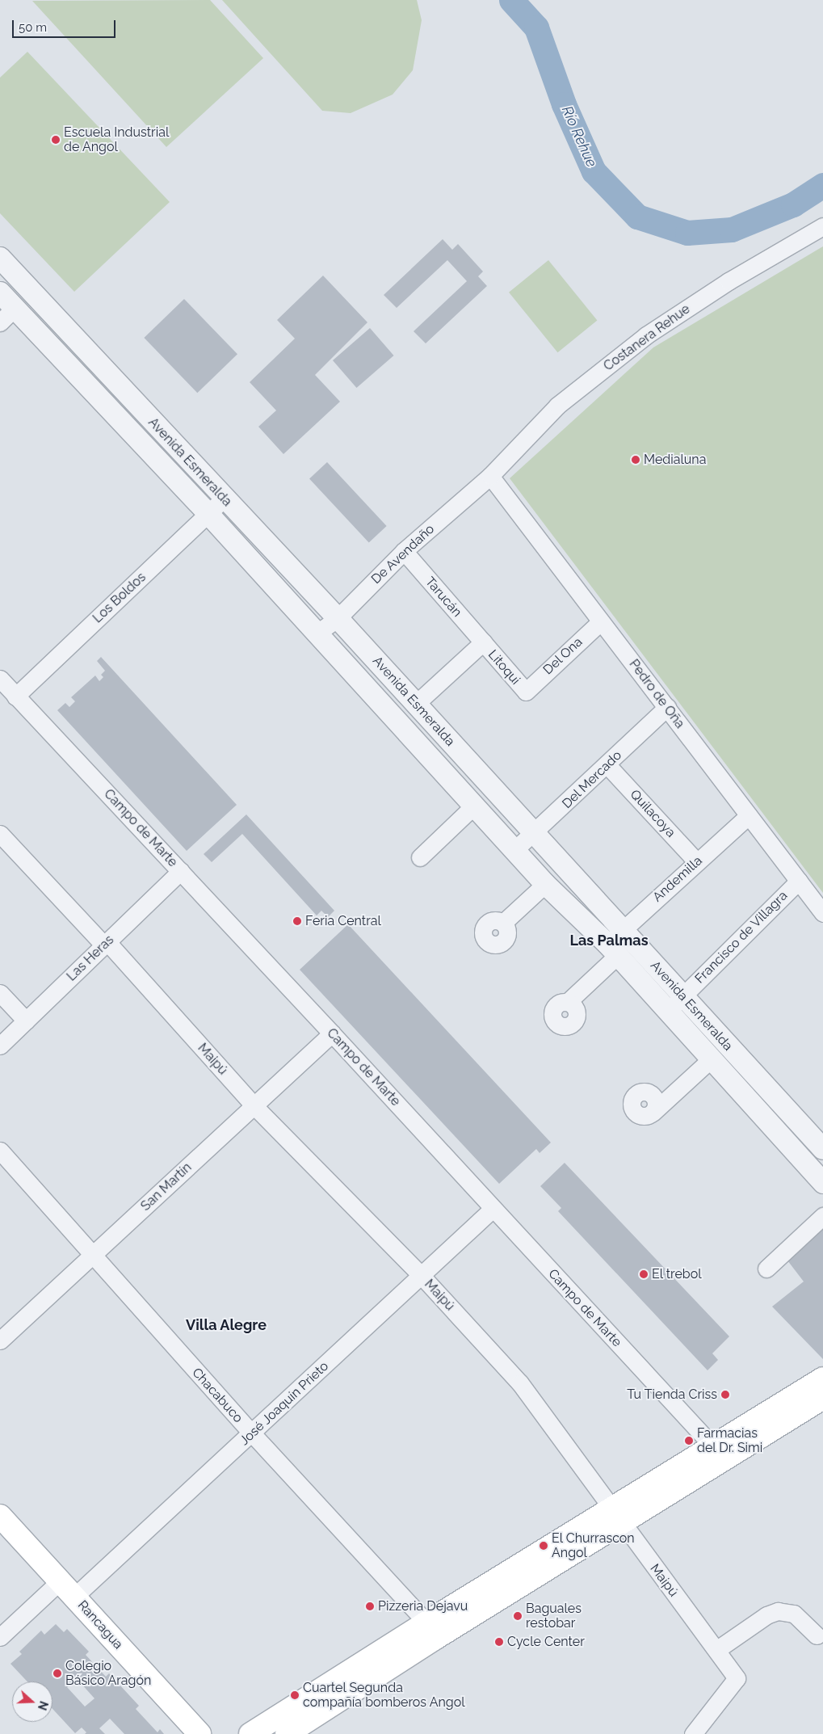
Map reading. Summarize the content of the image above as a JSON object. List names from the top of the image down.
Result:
{
  "streets": {
    "main road": ["Rancagua"],
    "street": [
      "Costanera Rehue",
      "Avenida Esmeralda",
      "De Avendaño",
      "Tarucán",
      "Los Boldos",
      "Del Ona",
      "Litoqui",
      "Pedro de Oña",
      "Del Mercado",
      "Quilacoya",
      "Campo de Marte",
      "Andemilla",
      "Francisco de Villagra",
      "Las Heras",
      "Maipú",
      "San Martín",
      "Chacabuco",
      "José Joaquín Prieto"
    ]
  },
  "crossings": [
    ["Costanera Rehue", "De Avendaño"],
    ["Costanera Rehue", "Pedro de Oña"],
    ["Avenida Esmeralda", "De Avendaño"],
    ["Avenida Esmeralda", "Los Boldos"],
    ["Avenida Esmeralda", "Del Mercado"],
    ["Avenida Esmeralda", "Andemilla"],
    ["Avenida Esmeralda", "Francisco de Villagra"],
    ["De Avendaño", "Tarucán"],
    ["De Avendaño", "Pedro de Oña"],
    ["Tarucán", "Litoqui"],
    ["Los Boldos", "Campo de Marte"],
    ["Del Ona", "Litoqui"],
    ["Del Ona", "Pedro de Oña"],
    ["Pedro de Oña", "Del Mercado"],
    ["Pedro de Oña", "Andemilla"],
    ["Pedro de Oña", "Francisco de Villagra"],
    ["Del Mercado", "Quilacoya"],
    ["Quilacoya", "Andemilla"],
    ["Campo de Marte", "Las Heras"],
    ["Campo de Marte", "San Martín"],
    ["Campo de Marte", "José Joaquín Prieto"],
    ["Las Heras", "Maipú"],
    ["Maipú", "San Martín"],
    ["Maipú", "José Joaquín Prieto"],
    ["San Martín", "Chacabuco"],
    ["Chacabuco", "José Joaquín Prieto"],
    ["José Joaquín Prieto", "Rancagua"]
  ],
  "districts": ["Las Palmas", "Villa Alegre"],
  "water": ["Río Rehue"],
  "places": [
    "Escuela Industrial de Angol",
    "Medialuna",
    "Feria Central",
    "El trebol",
    "Tu Tienda Criss",
    "Farmacias del Dr. Simi",
    "El Churrascon Angol",
    "Pizzeria Dejavu",
    "Baguales restobar",
    "Cycle Center",
    "Colegio Básico Aragón",
    "Cuartel Segunda compañía bomberos Angol"
  ],
  "scale_bar": "50 m",
  "north": "right"
}
